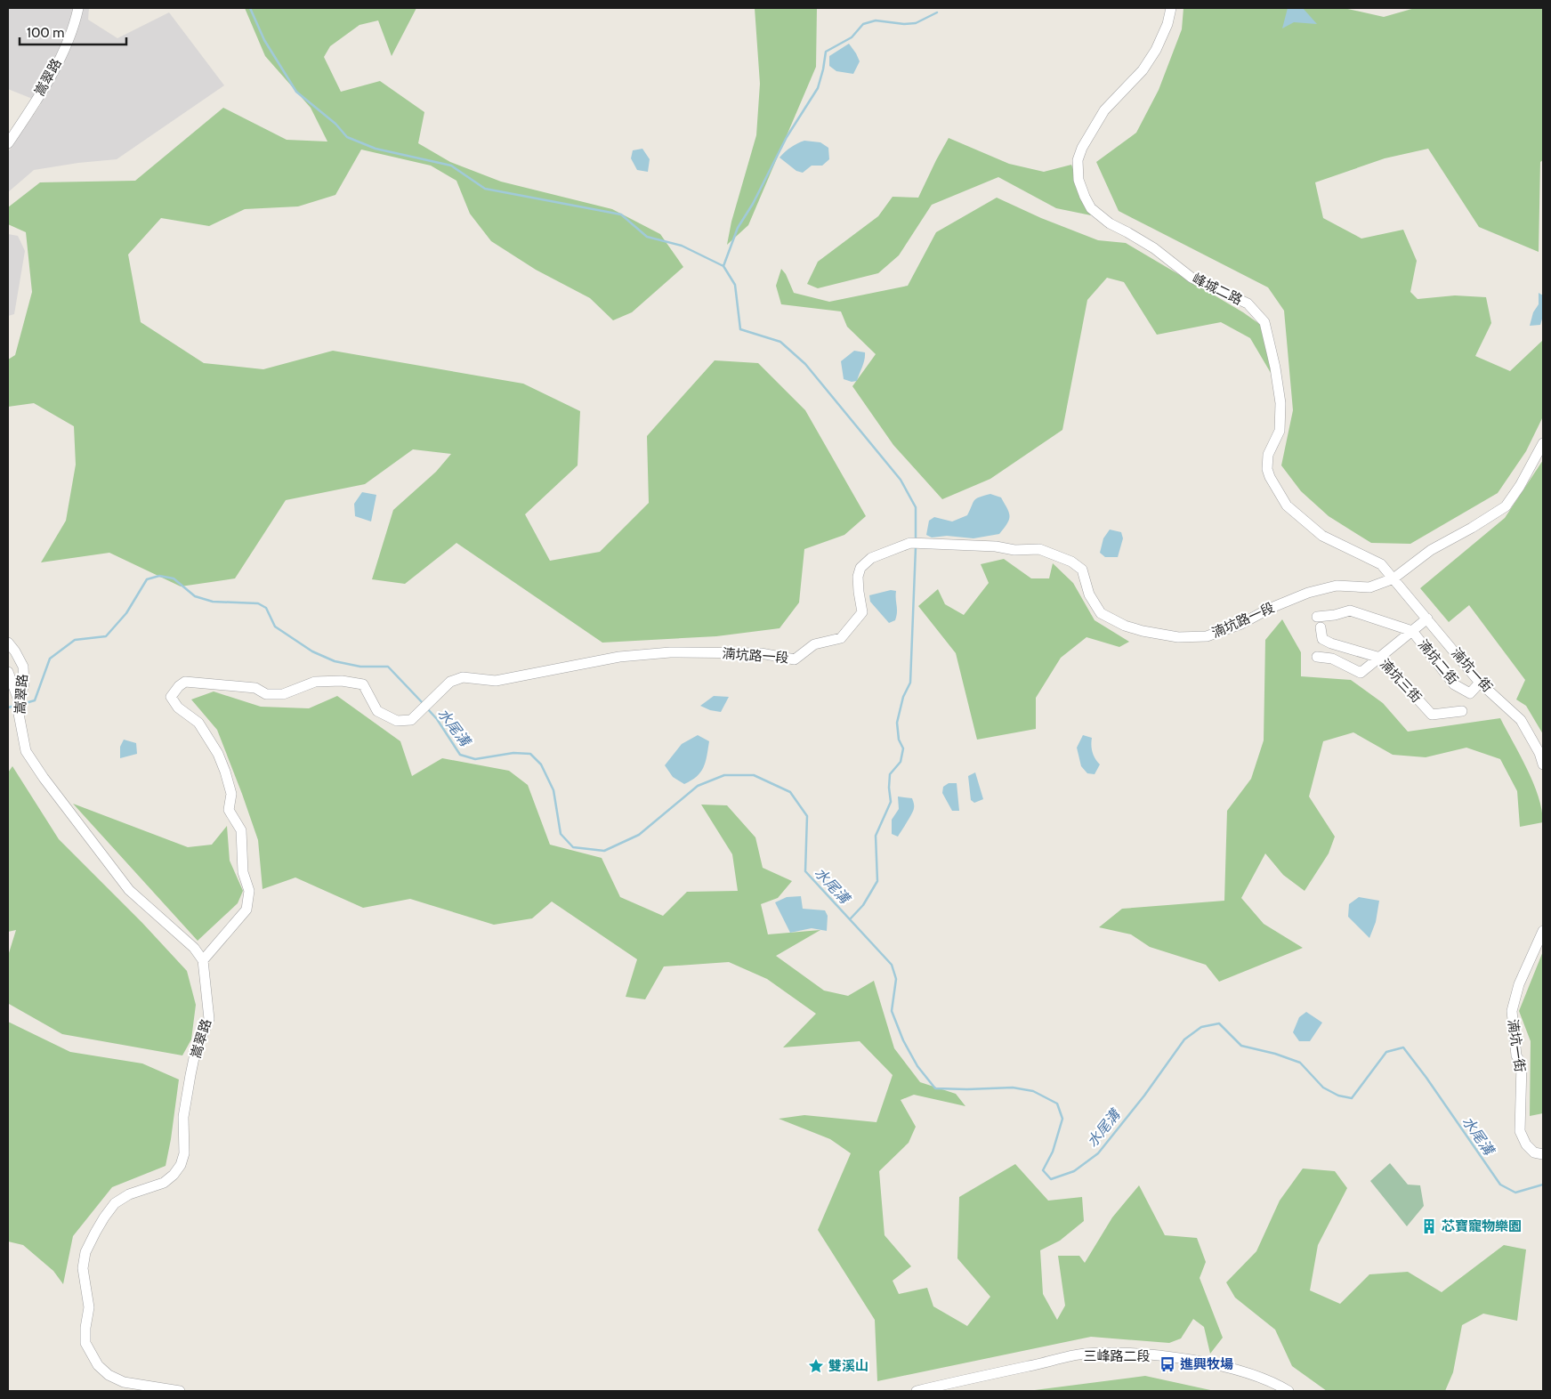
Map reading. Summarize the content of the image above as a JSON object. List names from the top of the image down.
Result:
{
  "streets": {
    "street": [
      "嵩翠路",
      "峰城二路",
      "湳坑路一段",
      "湳坑二街",
      "湳坑一街",
      "湳坑三街",
      "三峰路二段"
    ]
  },
  "crossings": [
    ["嵩翠路", "湳坑路一段"],
    ["峰城二路", "湳坑路一段"],
    ["峰城二路", "湳坑一街"],
    ["湳坑路一段", "湳坑一街"],
    ["湳坑二街", "湳坑一街"]
  ],
  "water": ["水尾溝"],
  "places": {
    "building": ["芯寶寵物樂園"],
    "bus stop": ["進興牧場"],
    "place": ["雙溪山"]
  },
  "scale_bar": "100 m"
}
